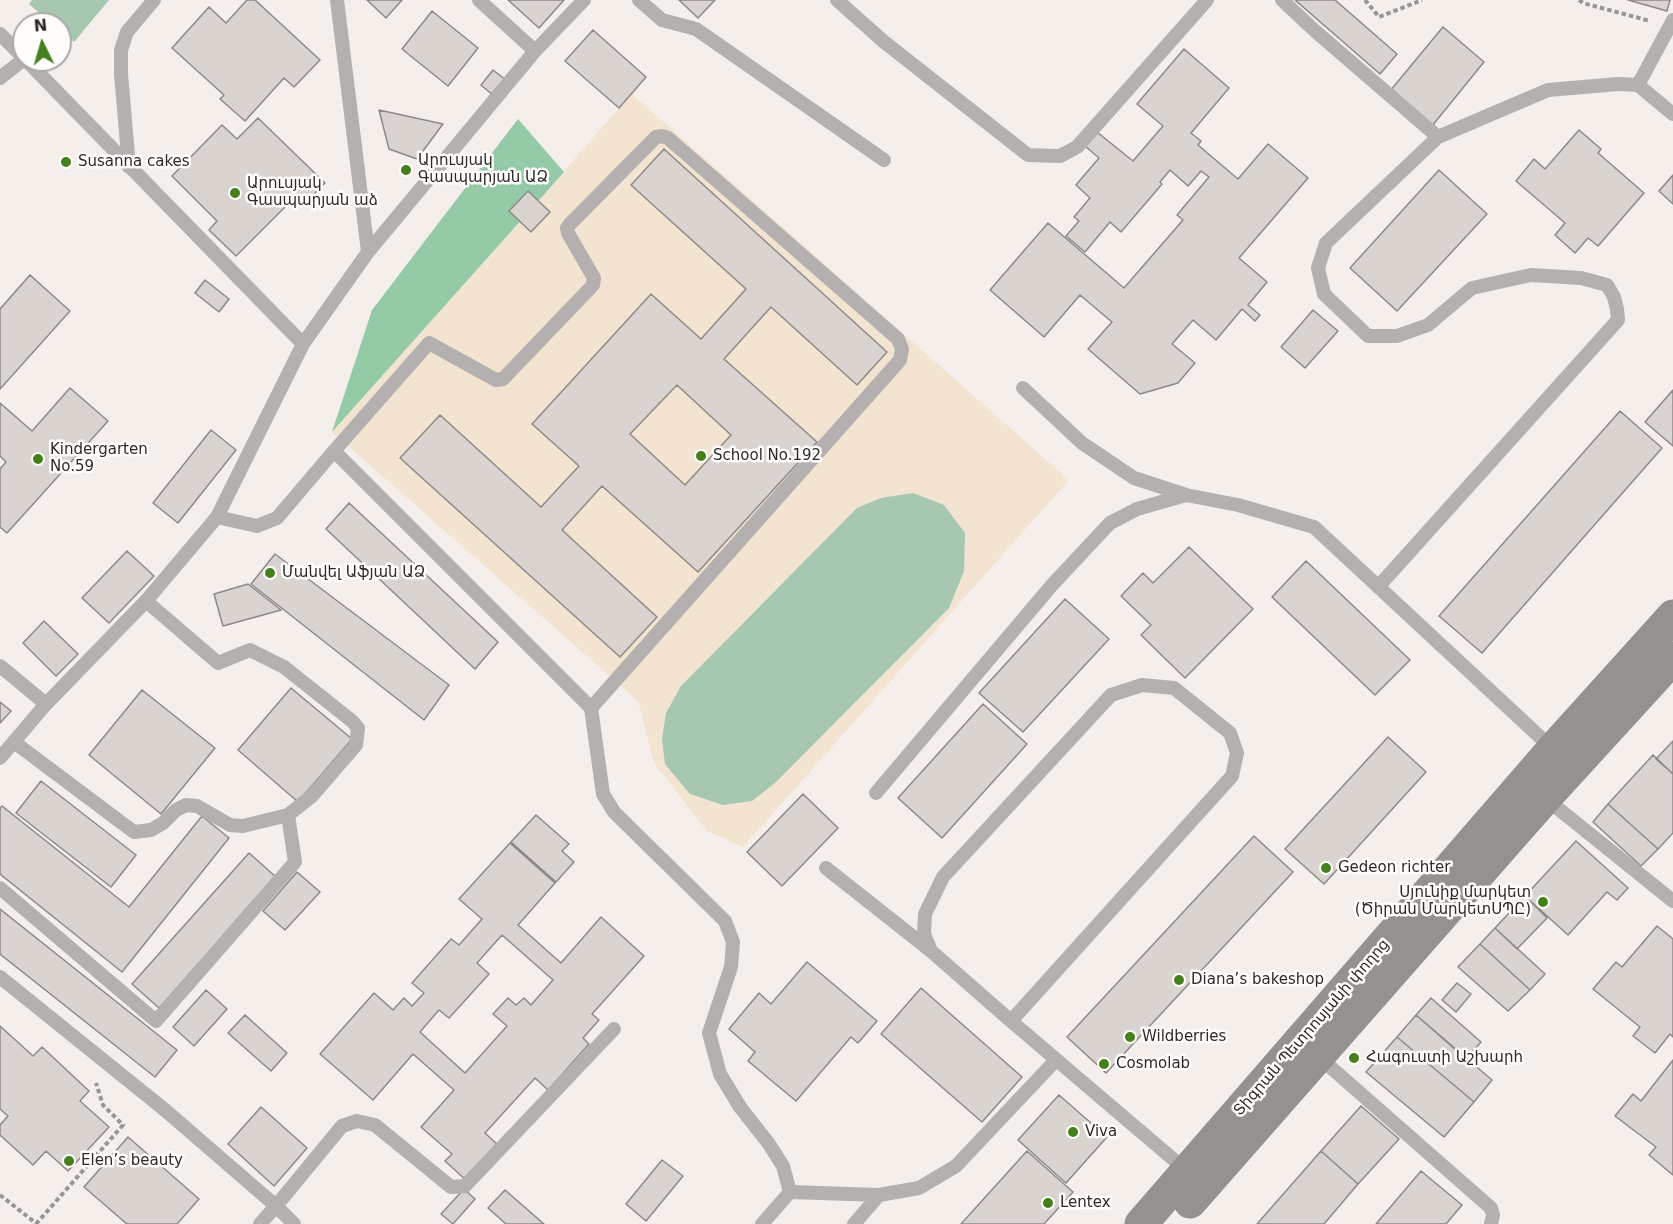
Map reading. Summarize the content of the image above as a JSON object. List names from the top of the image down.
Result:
{
  "streets": {
    "main road": ["Տիգրան Պետրոսյանի փողոց"]
  },
  "places": [
    "Susanna cakes",
    "Արուսյակ Գասպարյան ԱՁ",
    "Արուսյակ Գասպարյան աձ",
    "School No.192",
    "Kindergarten No.59",
    "Մանվել Աֆյան ԱՁ",
    "Gedeon richter",
    "Սյունիք մարկետ (Ծիրան ՄարկետՍՊԸ)",
    "Diana’s bakeshop",
    "Wildberries",
    "Հագուստի Աշխարհ",
    "Cosmolab",
    "Viva",
    "Elen’s beauty",
    "Lentex"
  ],
  "north": "top"
}
